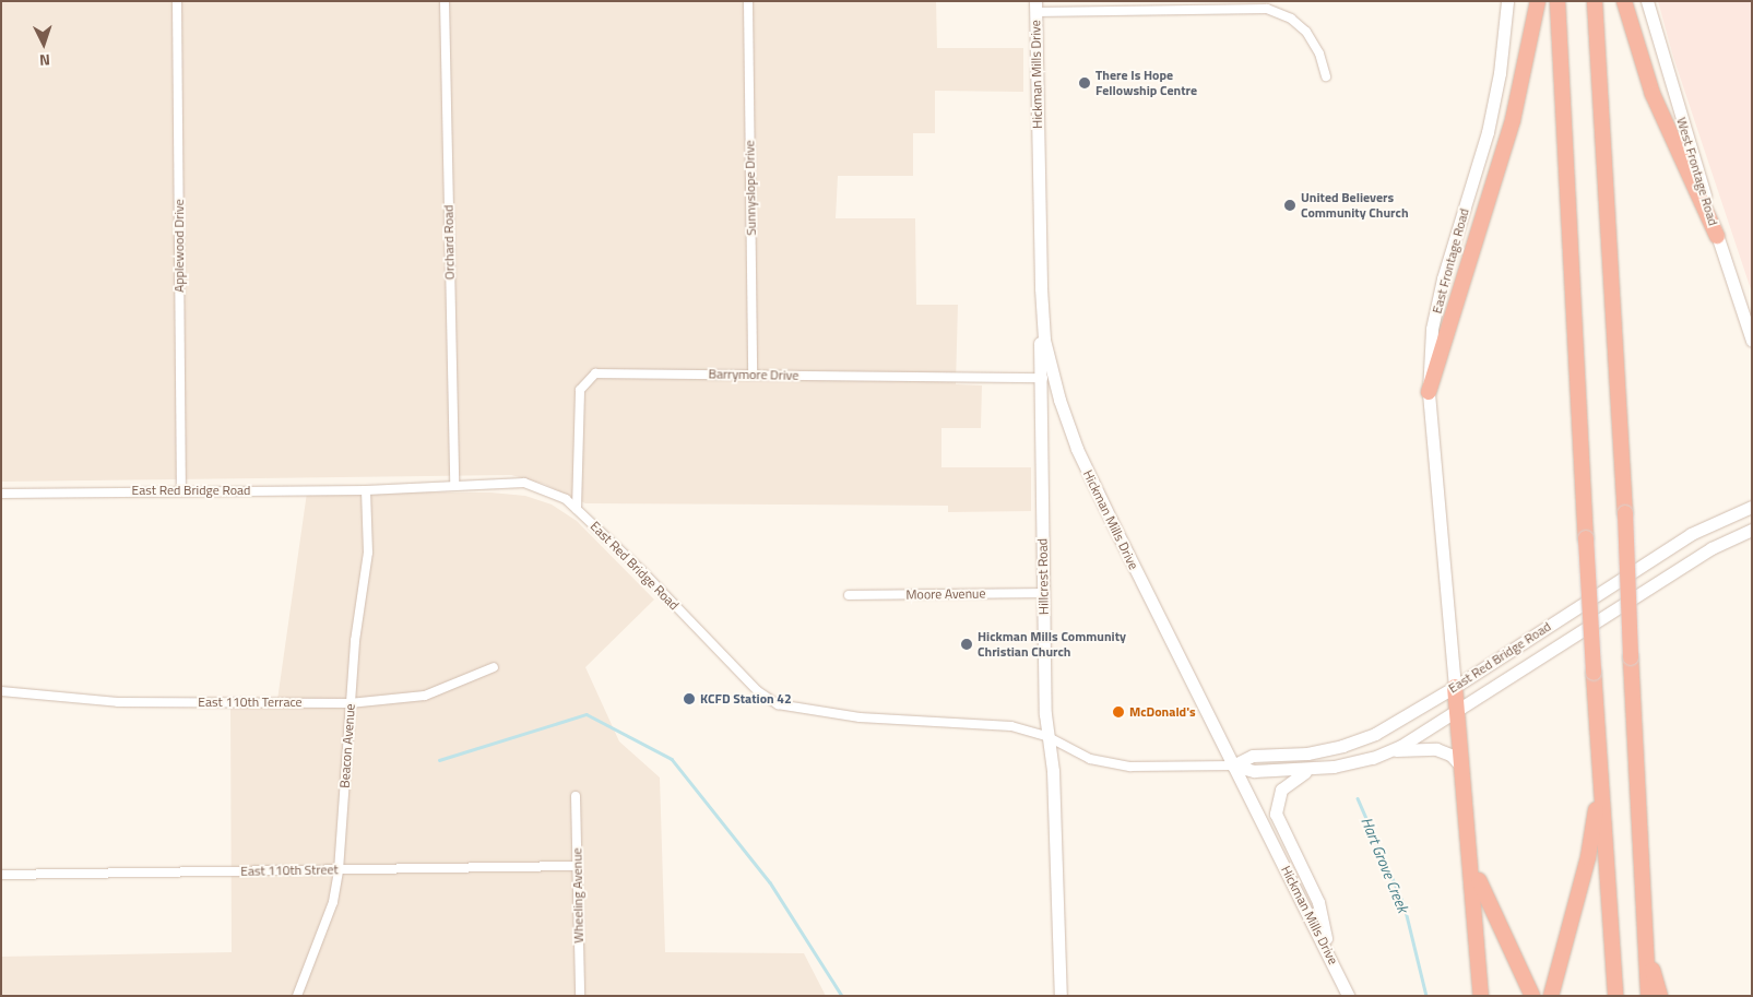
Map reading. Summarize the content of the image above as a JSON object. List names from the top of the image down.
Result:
{
  "streets": {
    "street": [
      "Hickman Mills Drive",
      "West Frontage Road",
      "Sunnyslope Drive",
      "Orchard Road",
      "Applewood Drive",
      "East Frontage Road",
      "Barrymore Drive",
      "East Red Bridge Road",
      "Hillcrest Road",
      "Moore Avenue",
      "East 110th Terrace",
      "Beacon Avenue",
      "East 110th Street",
      "Wheeling Avenue"
    ]
  },
  "crossings": [
    ["Hickman Mills Drive", "Barrymore Drive"],
    ["Hickman Mills Drive", "East Red Bridge Road"],
    ["Hickman Mills Drive", "Hillcrest Road"],
    ["Sunnyslope Drive", "Barrymore Drive"],
    ["Orchard Road", "East Red Bridge Road"],
    ["Applewood Drive", "East Red Bridge Road"],
    ["East Frontage Road", "East Red Bridge Road"],
    ["Barrymore Drive", "East Red Bridge Road"],
    ["Barrymore Drive", "Hillcrest Road"],
    ["East Red Bridge Road", "Hillcrest Road"],
    ["East Red Bridge Road", "Beacon Avenue"],
    ["Hillcrest Road", "Moore Avenue"],
    ["East 110th Terrace", "Beacon Avenue"],
    ["Beacon Avenue", "East 110th Street"],
    ["East 110th Street", "Wheeling Avenue"]
  ],
  "water": ["Hart Grove Creek"],
  "places": [
    "There Is Hope Fellowship Centre",
    "United Believers Community Church",
    "Hickman Mills Community Christian Church",
    "KCFD Station 42",
    "McDonald's"
  ],
  "north": "bottom"
}
